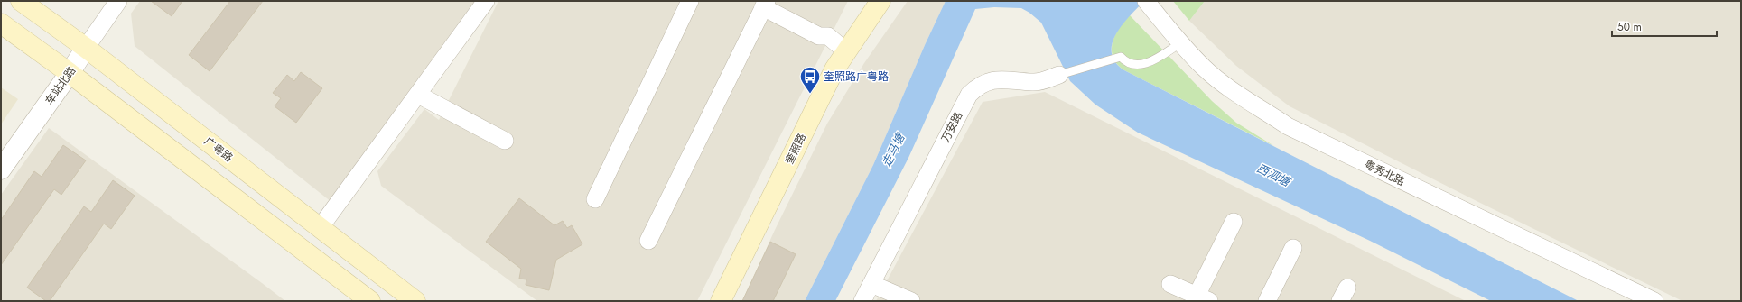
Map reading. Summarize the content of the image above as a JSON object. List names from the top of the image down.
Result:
{
  "streets": {
    "main road": ["奎照路", "广粤路"],
    "street": ["车站北路", "万安路", "粤秀北路"]
  },
  "crossings": [
    ["车站北路", "广粤路"],
    ["万安路", "粤秀北路"]
  ],
  "water": ["走马塘", "西泗塘"],
  "places": {
    "bus stop": ["奎照路广粤路"]
  },
  "scale_bar": "50 m"
}
